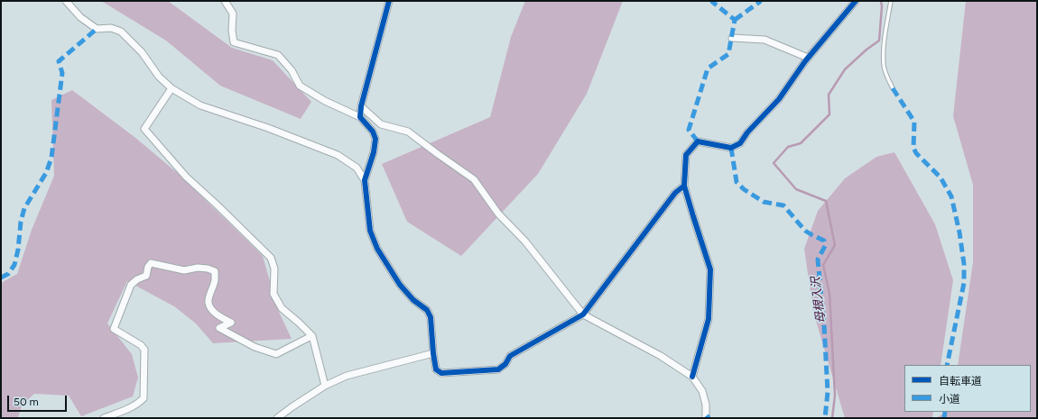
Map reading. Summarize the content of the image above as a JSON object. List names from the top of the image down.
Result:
{
  "water": ["母根入沢"],
  "legend": ["自転車道", "小道"],
  "scale_bar": "50 m"
}
